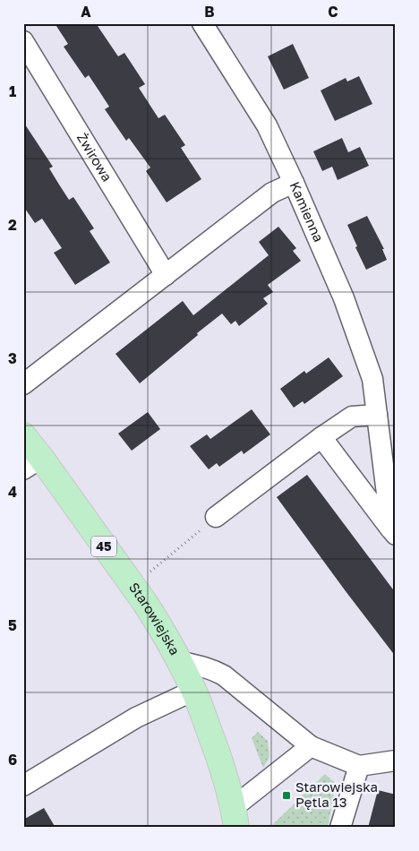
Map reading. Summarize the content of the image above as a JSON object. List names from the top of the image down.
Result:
{
  "streets": {
    "main road": ["45", "Starowiejska"],
    "street": ["Żwirowa", "Kamienna"]
  },
  "places": {
    "transit": ["Starowiejska Pętla 13"]
  },
  "grid": {
    "columns": ["A", "B", "C"],
    "rows": [
      "1",
      "2",
      "3",
      "4",
      "5",
      "6"
    ]
  }
}
